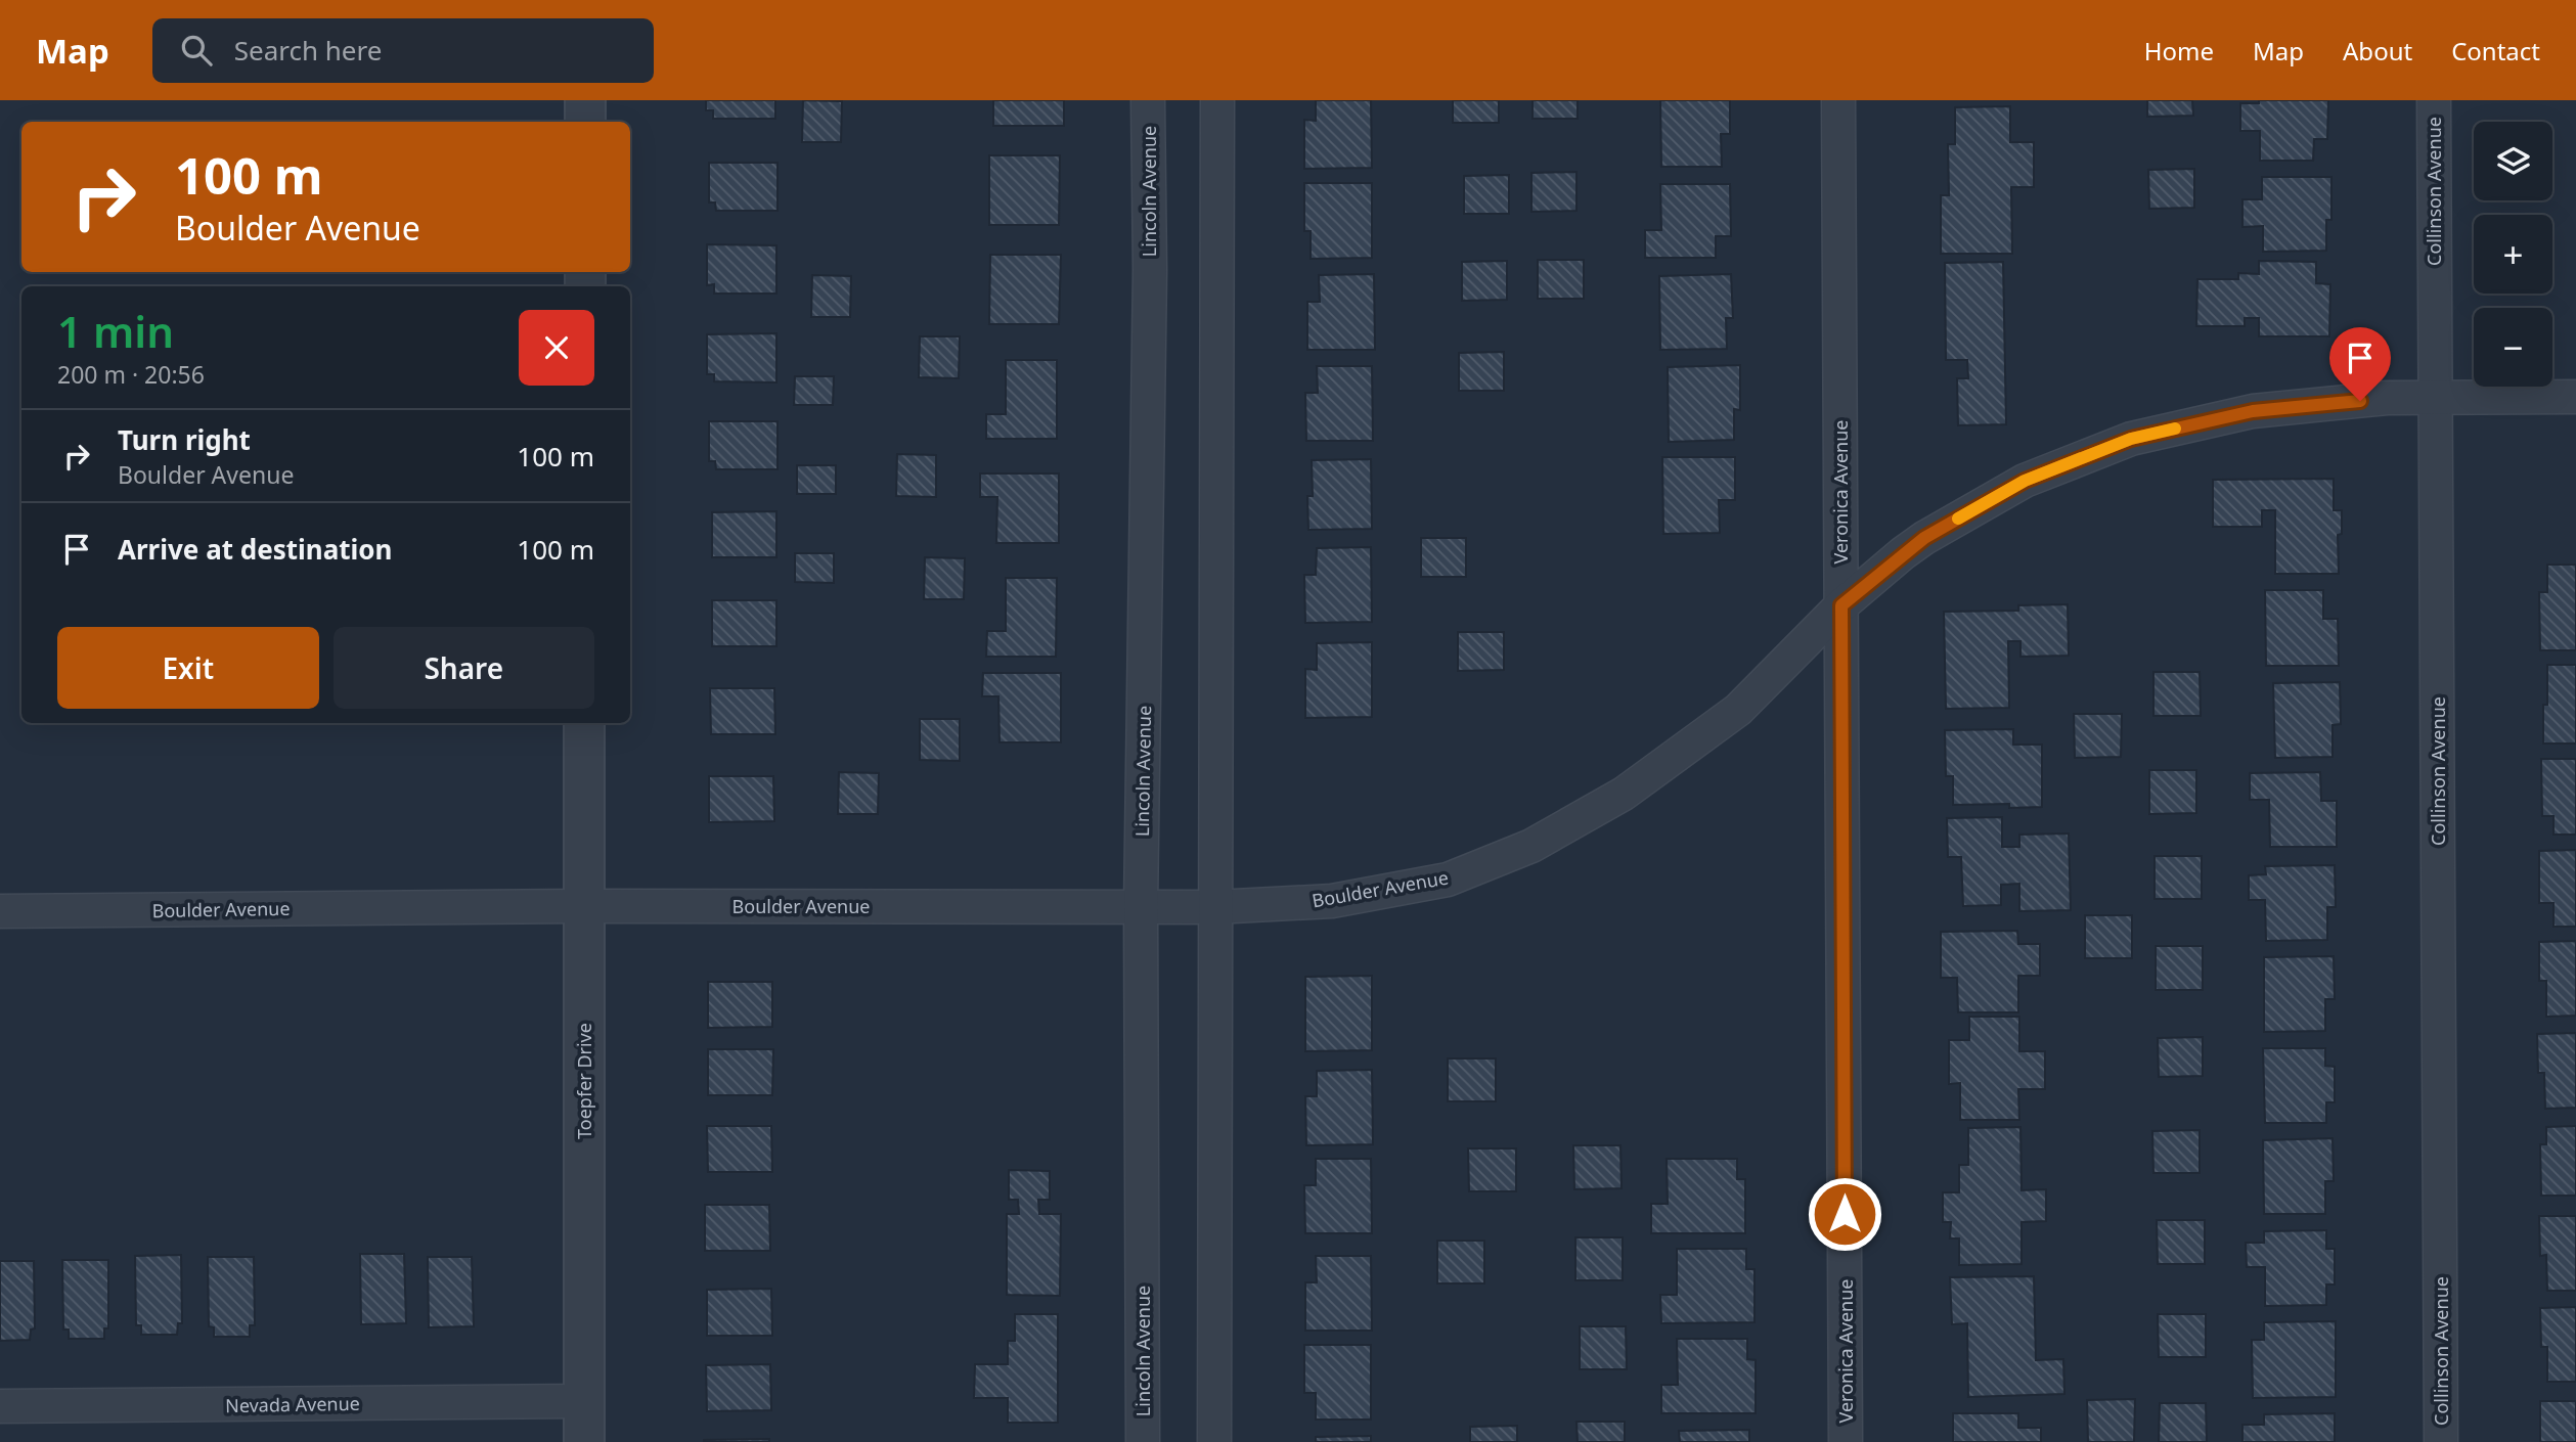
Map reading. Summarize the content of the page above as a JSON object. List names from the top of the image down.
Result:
{
  "streets": {
    "street": [
      "Lincoln Avenue",
      "Collinson Avenue",
      "Veronica Avenue",
      "Boulder Avenue",
      "Toepfer Drive",
      "Nevada Avenue"
    ]
  },
  "crossings": [
    ["Lincoln Avenue", "Boulder Avenue"],
    ["Collinson Avenue", "Boulder Avenue"],
    ["Veronica Avenue", "Boulder Avenue"],
    ["Boulder Avenue", "Toepfer Drive"],
    ["Toepfer Drive", "Nevada Avenue"]
  ],
  "page": {
    "header": "Map",
    "search": "Search here",
    "nav": [
      "Home",
      "Map",
      "About",
      "Contact"
    ],
    "map_buttons": ["+", "−"],
    "turn": ["100 m", "Boulder Avenue"],
    "heading": ["1 min", "200 m · 20:56"],
    "list": [
      {
        "name": "Turn right",
        "note": "Boulder Avenue",
        "value": "100 m"
      },
      {
        "name": "Arrive at destination",
        "value": "100 m"
      }
    ],
    "buttons": ["Exit", "Share"]
  }
}
